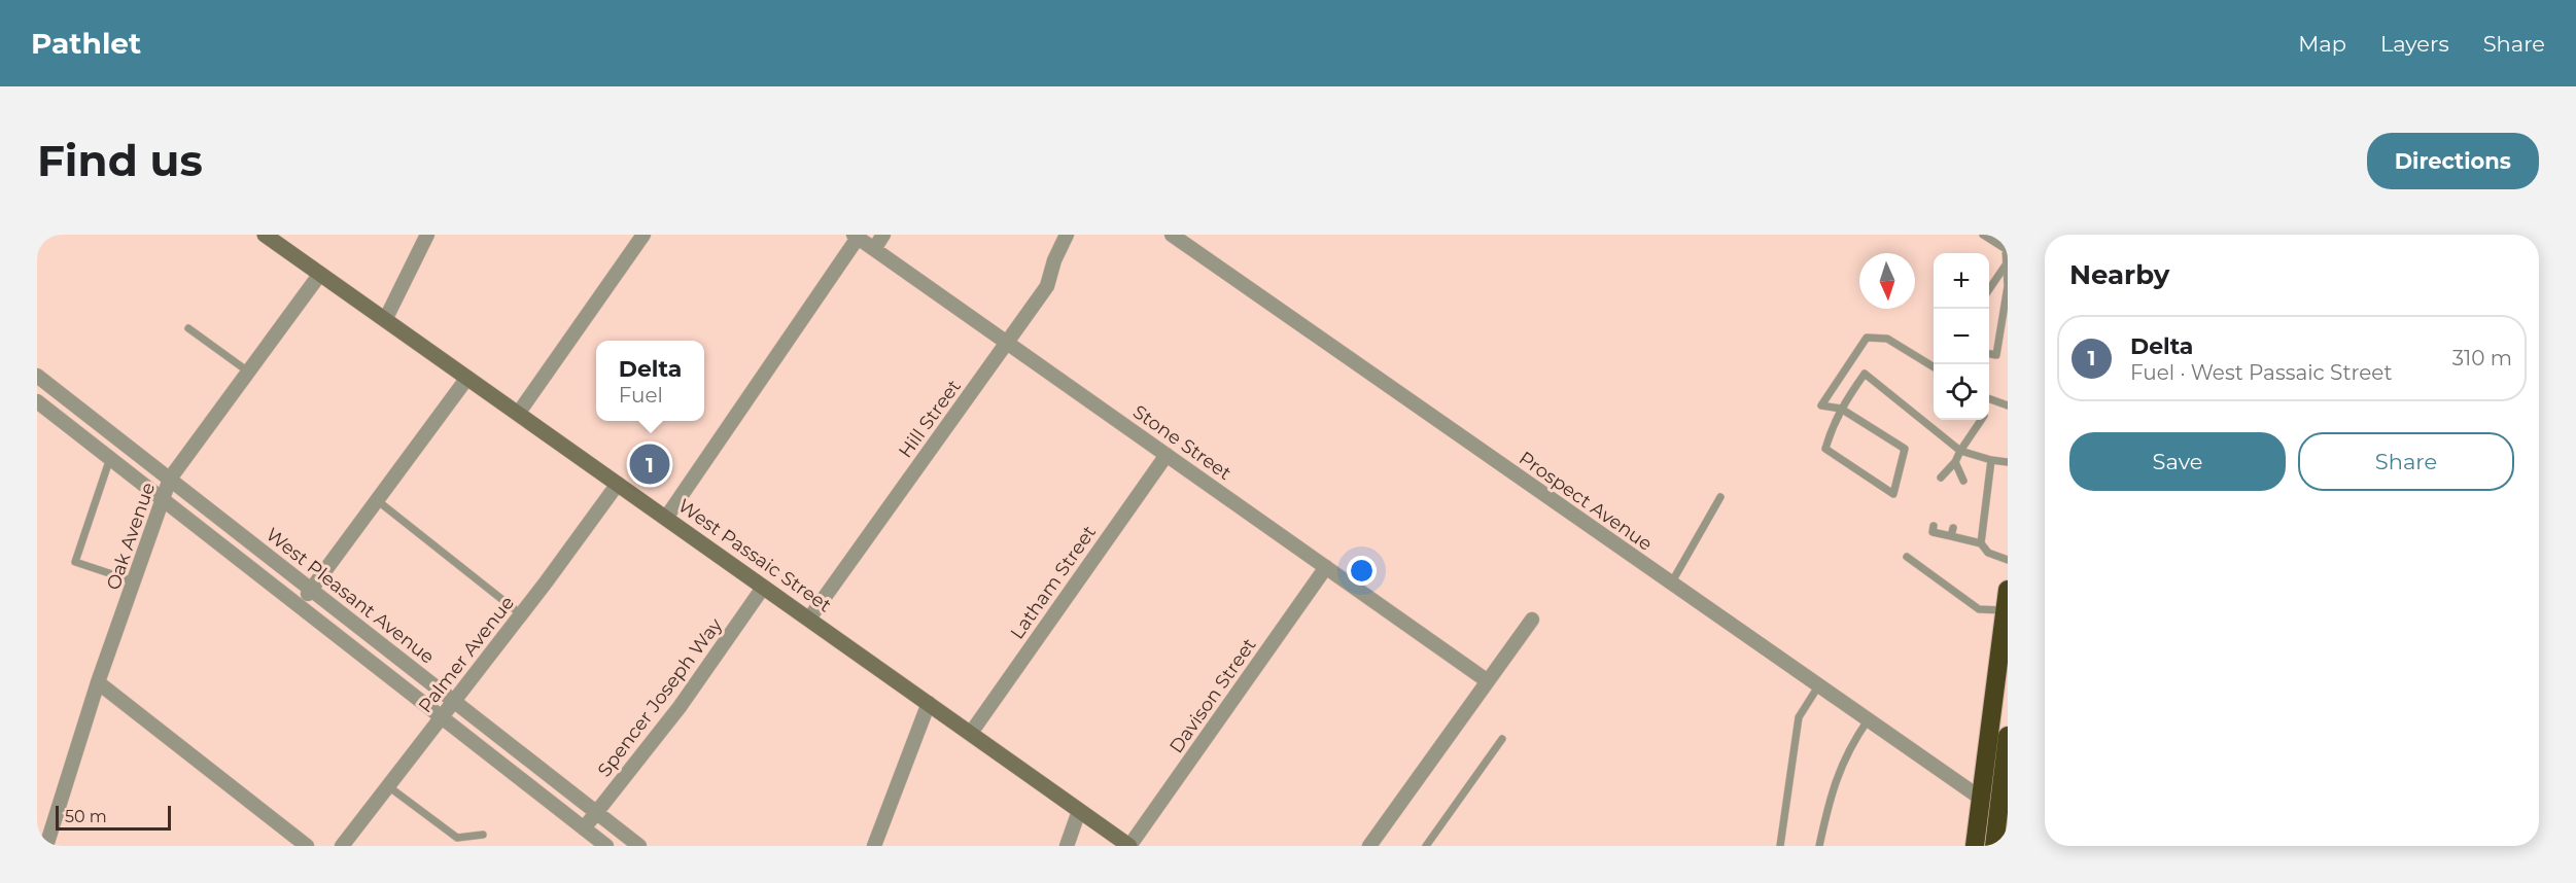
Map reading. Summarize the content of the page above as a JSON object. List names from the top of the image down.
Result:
{
  "streets": {
    "main road": ["West Passaic Street"],
    "street": [
      "Hill Street",
      "Stone Street",
      "Prospect Avenue",
      "Oak Avenue",
      "Latham Street",
      "West Pleasant Avenue",
      "Palmer Avenue",
      "Davison Street",
      "Spencer Joseph Way"
    ]
  },
  "crossings": [
    ["Hill Street", "Stone Street"],
    ["Hill Street", "West Passaic Street"],
    ["Stone Street", "Latham Street"],
    ["Stone Street", "Davison Street"],
    ["Oak Avenue", "West Passaic Street"],
    ["Oak Avenue", "West Pleasant Avenue"],
    ["West Passaic Street", "Latham Street"],
    ["West Passaic Street", "Palmer Avenue"],
    ["West Passaic Street", "Davison Street"],
    ["West Passaic Street", "Spencer Joseph Way"],
    ["West Pleasant Avenue", "Palmer Avenue"],
    ["West Pleasant Avenue", "Spencer Joseph Way"]
  ],
  "scale_bar": "50 m",
  "north": "bottom",
  "page": {
    "header": "Pathlet",
    "nav": ["Map", "Layers", "Share"],
    "buttons": [
      "Directions",
      ["Save", "Share"]
    ],
    "title": "Find us",
    "heading": "Nearby",
    "map_buttons": ["+", "−"],
    "list": [
      {
        "mark": "1",
        "name": "Delta",
        "note": "Fuel · West Passaic Street",
        "value": "310 m"
      }
    ],
    "popup": ["Delta", "Fuel"],
    "pins": "1",
    "scale": "50 m"
  }
}
